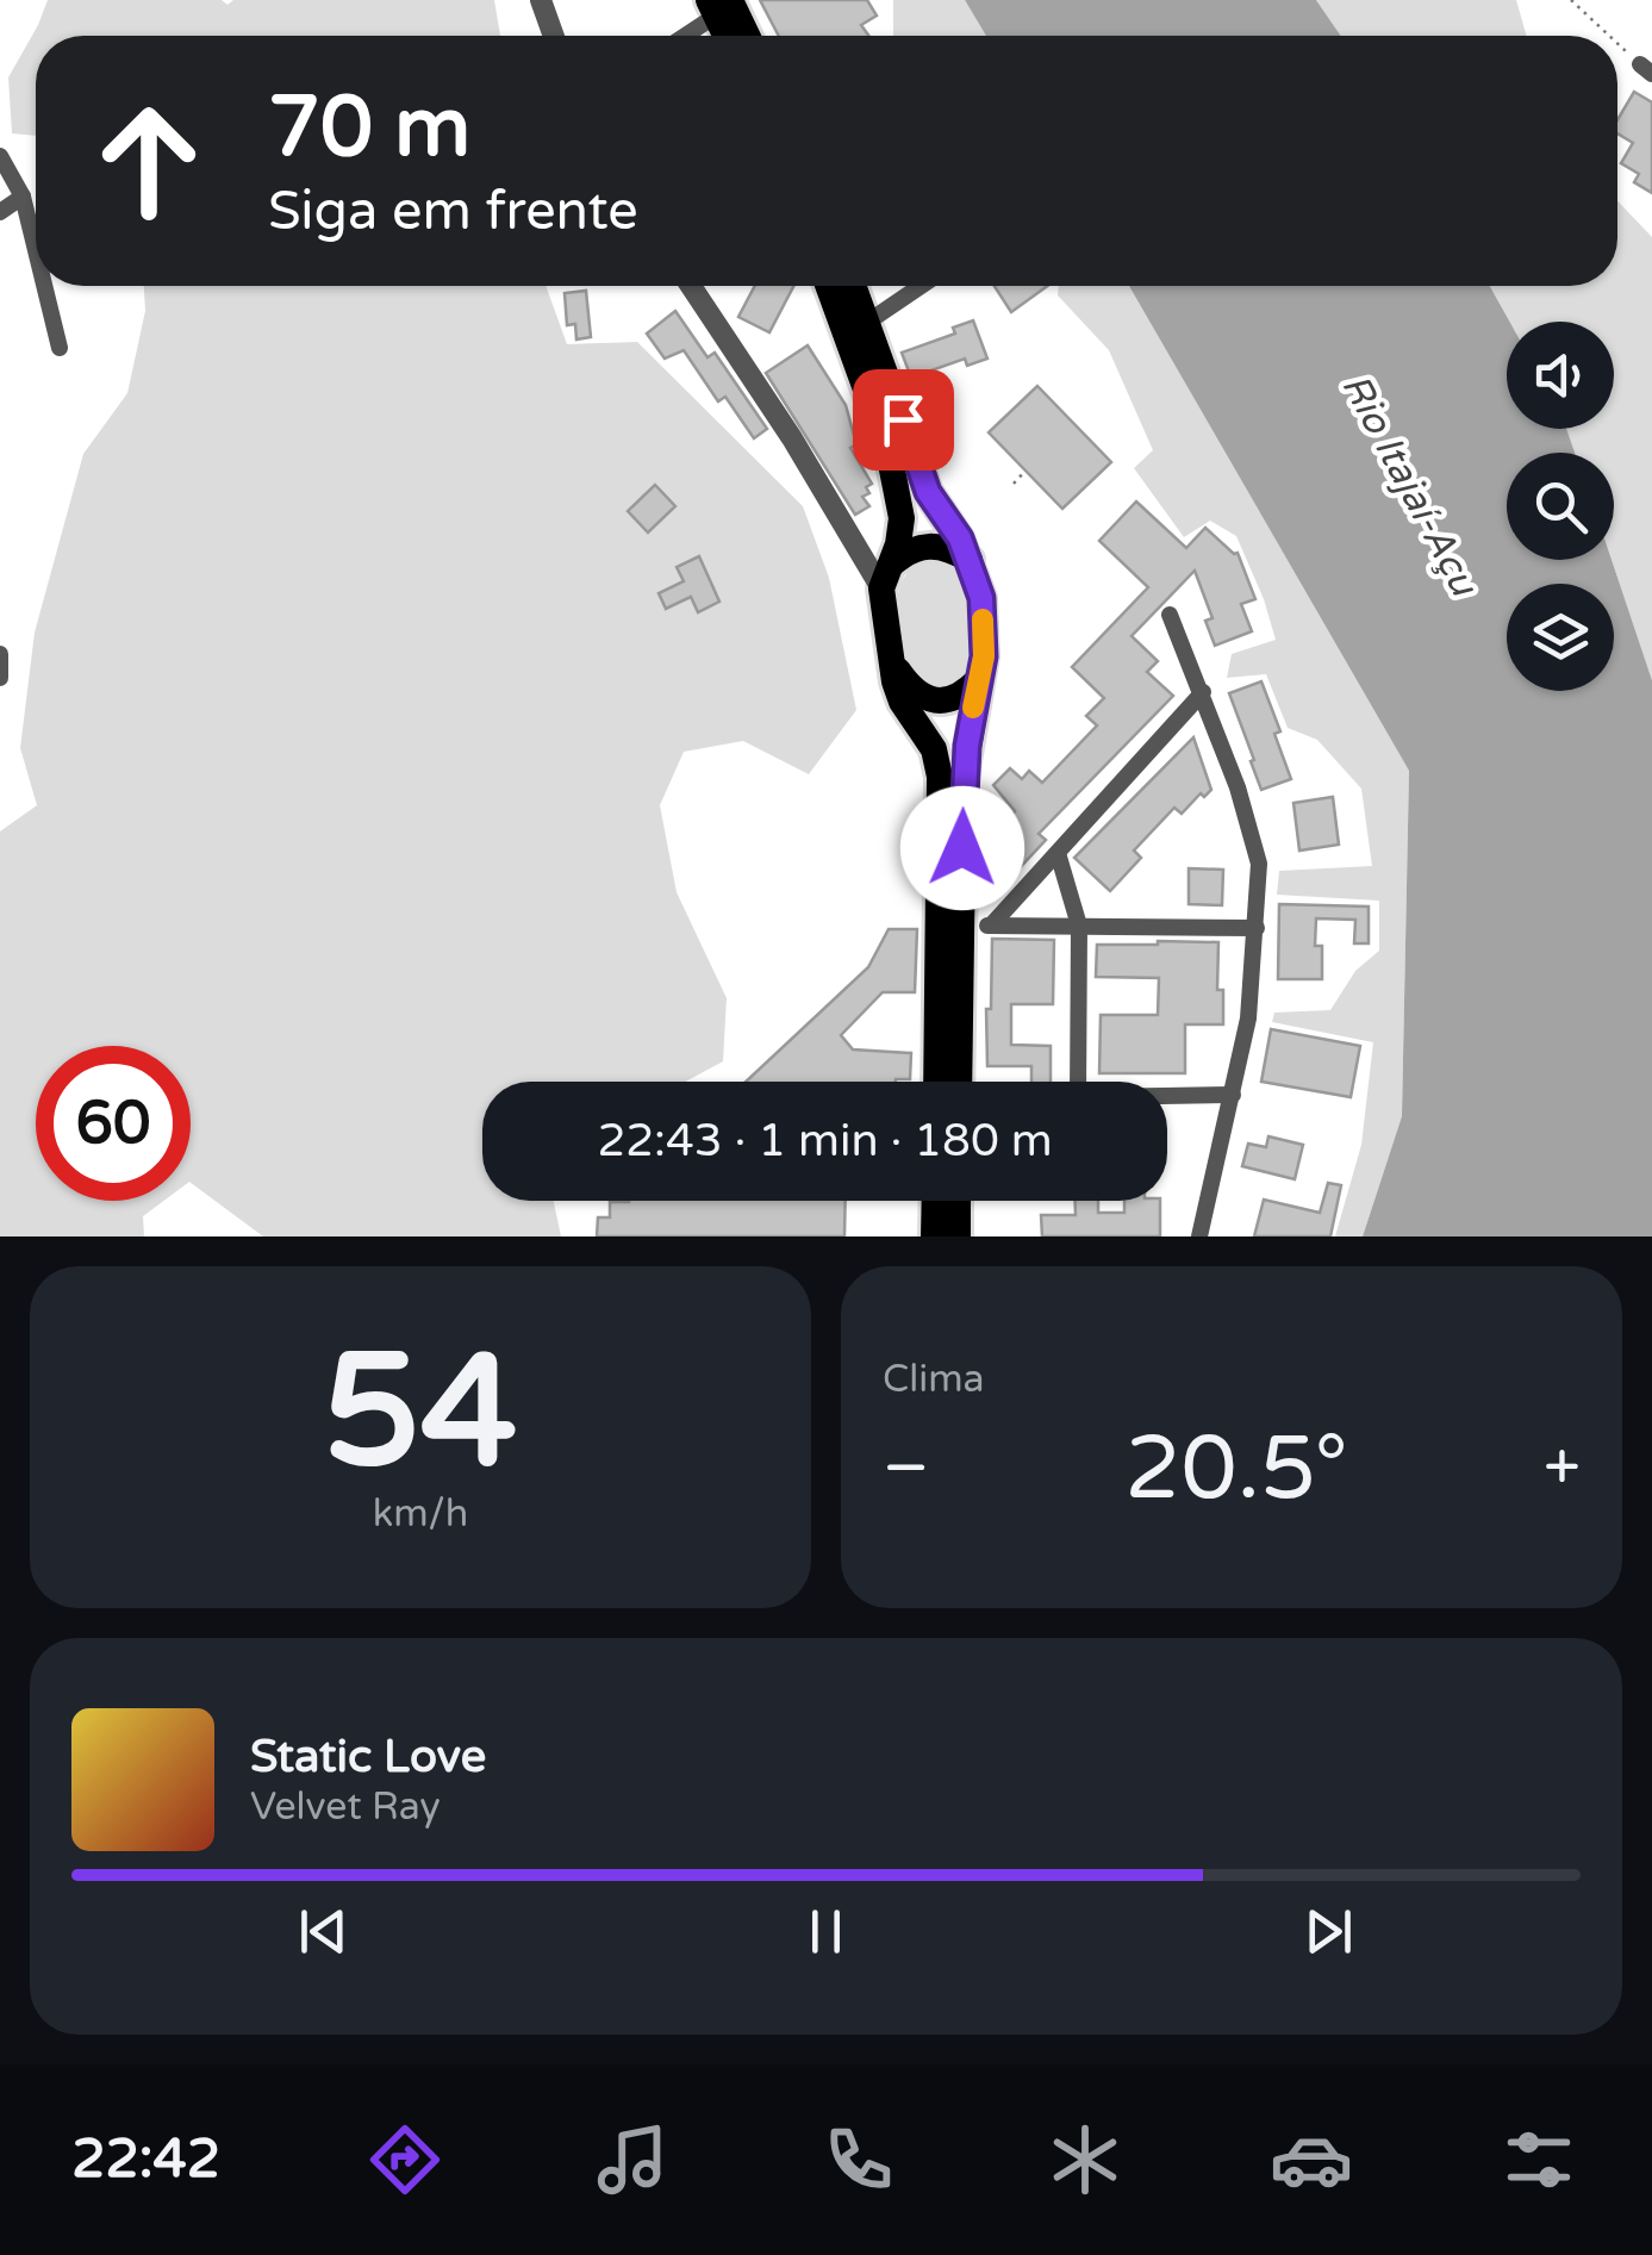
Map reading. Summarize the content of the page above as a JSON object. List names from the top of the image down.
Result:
{
  "water": ["Rio Itajaí-Açu"],
  "page": {
    "turn": ["70 m", "Siga em frente"],
    "limit": "60",
    "trip": "22:43 · 1 min · 180 m",
    "tile": [
      ["54", "km/h"],
      "Clima"
    ],
    "heat": ["−", "20.5°", "+"],
    "song": ["Static Love", "Velvet Ray"],
    "tabs": "22:42"
  }
}
